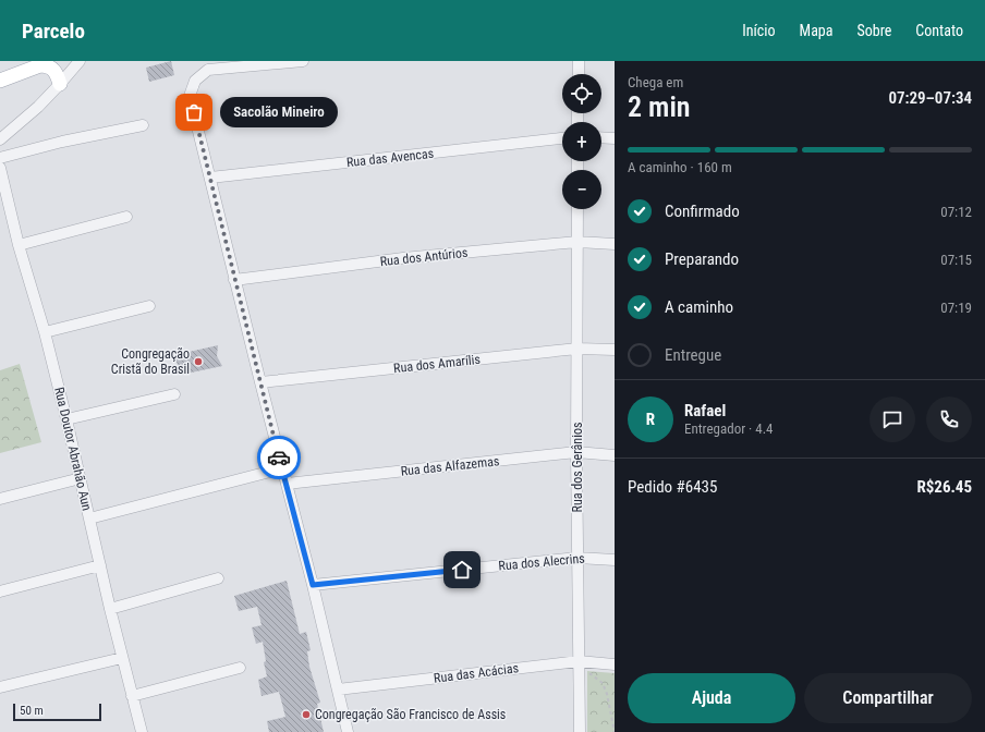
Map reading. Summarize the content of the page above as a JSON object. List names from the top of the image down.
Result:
{
  "streets": {
    "street": [
      "Rua das Avencas",
      "Rua dos Antúrios",
      "Rua dos Amarílis",
      "Rua Doutor Abrahão Aun",
      "Rua das Alfazemas",
      "Rua dos Gerânios",
      "Rua dos Alecrins",
      "Rua das Acácias"
    ]
  },
  "crossings": [
    ["Rua dos Antúrios", "Rua dos Gerânios"],
    ["Rua dos Amarílis", "Rua dos Gerânios"],
    ["Rua das Alfazemas", "Rua dos Gerânios"],
    ["Rua dos Gerânios", "Rua dos Alecrins"],
    ["Rua dos Gerânios", "Rua das Acácias"]
  ],
  "places": ["Sacolão Mineiro", "Congregação Cristã do Brasil", "Congregação São Francisco de Assis"],
  "scale_bar": "50 m",
  "page": {
    "header": "Parcelo",
    "nav": [
      "Início",
      "Mapa",
      "Sobre",
      "Contato"
    ],
    "heading": ["2 min", "Chega em", "07:29–07:34"],
    "panel": [
      "Rafael",
      "Entregador · 4.4",
      "Pedido #6435",
      "R$26.45"
    ],
    "map_buttons": ["+", "−"],
    "bubble": "Sacolão Mineiro",
    "bar": "A caminho · 160 m",
    "list": [
      ["Confirmado", "07:12"],
      ["Preparando", "07:15"],
      ["A caminho", "07:19"],
      "Entregue"
    ],
    "round": "R",
    "buttons": ["Ajuda", "Compartilhar"],
    "scale": "50 m"
  }
}
